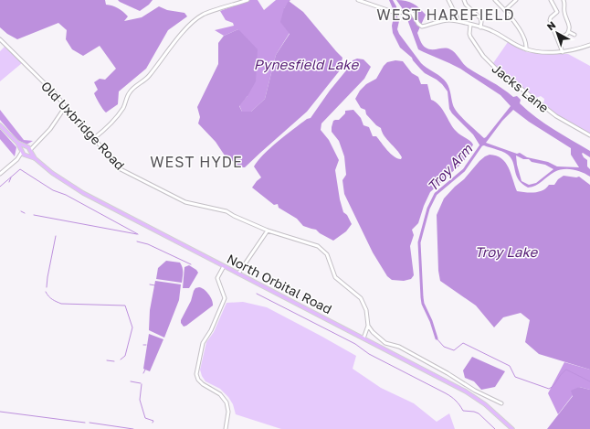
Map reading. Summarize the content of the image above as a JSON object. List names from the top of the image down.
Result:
{
  "streets": {
    "main road": ["North Orbital Road"],
    "street": ["Jacks Lane", "Old Uxbridge Road"]
  },
  "crossings": [
    ["Old Uxbridge Road", "North Orbital Road"]
  ],
  "districts": ["WEST HAREFIELD", "WEST HYDE"],
  "water": ["Pynesfield Lake", "Troy Arm", "Troy Lake"],
  "north": "top left"
}
